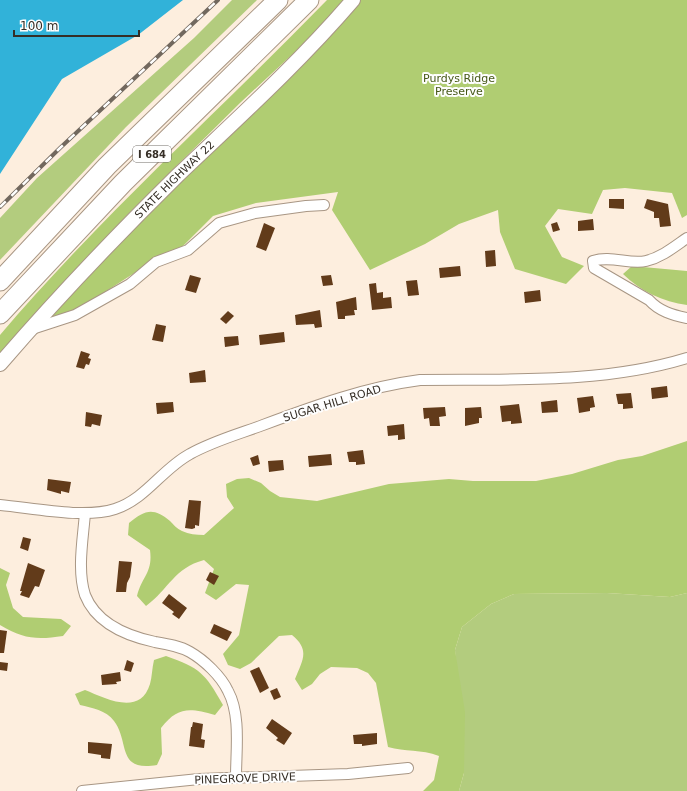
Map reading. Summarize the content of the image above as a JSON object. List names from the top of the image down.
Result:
{
  "streets": {
    "highway": ["I 684"],
    "main road": ["STATE HIGHWAY 22"],
    "street": ["SUGAR HILL ROAD", "PINEGROVE DRIVE"]
  },
  "parks": ["Purdys Ridge Preserve"],
  "scale_bar": "100 m"
}
